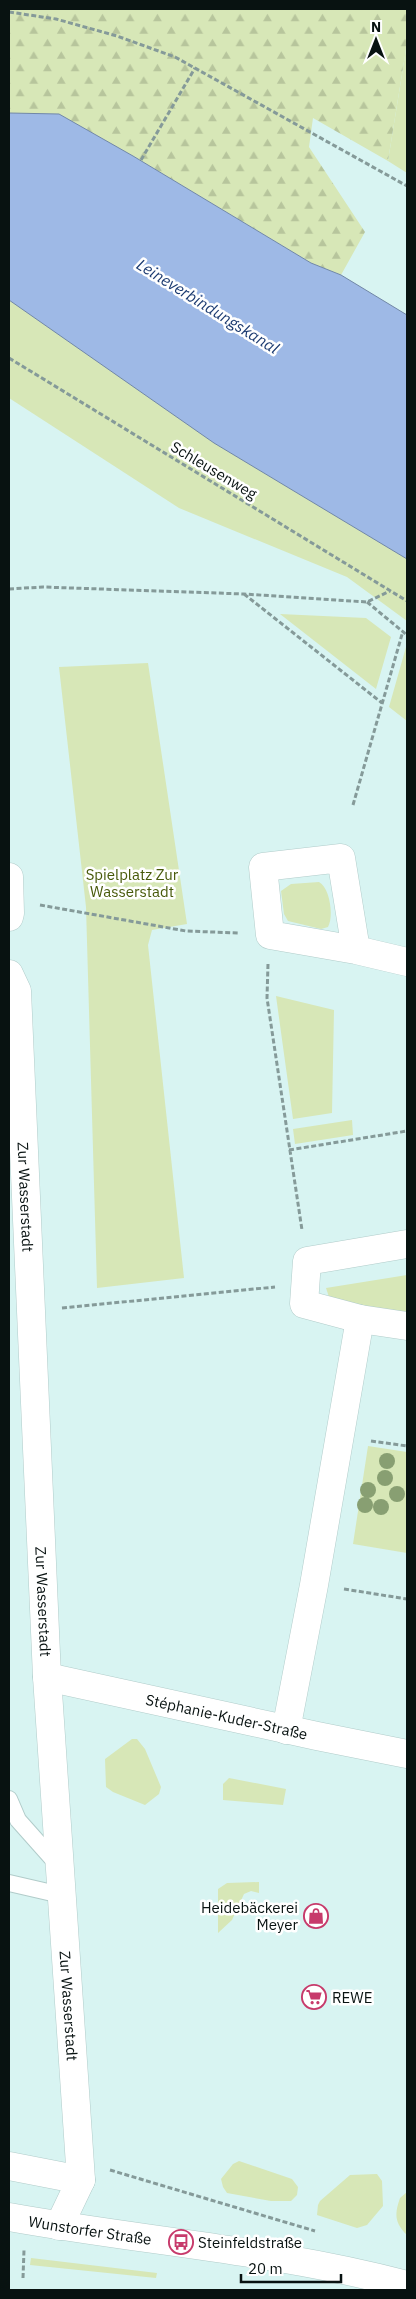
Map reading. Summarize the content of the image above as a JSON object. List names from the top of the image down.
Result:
{
  "streets": {
    "street": ["Zur Wasserstadt", "Stéphanie-Kuder-Straße", "Wunstorfer Straße"],
    "path": ["Schleusenweg"]
  },
  "crossings": [
    ["Zur Wasserstadt", "Stéphanie-Kuder-Straße"],
    ["Zur Wasserstadt", "Wunstorfer Straße"]
  ],
  "water": ["Leineverbindungskanal"],
  "parks": ["Spielplatz Zur Wasserstadt"],
  "places": {
    "shop": ["Heidebäckerei Meyer"],
    "supermarket": ["REWE"],
    "bus stop": ["Steinfeldstraße"]
  },
  "scale_bar": "20 m",
  "north": "top"
}
